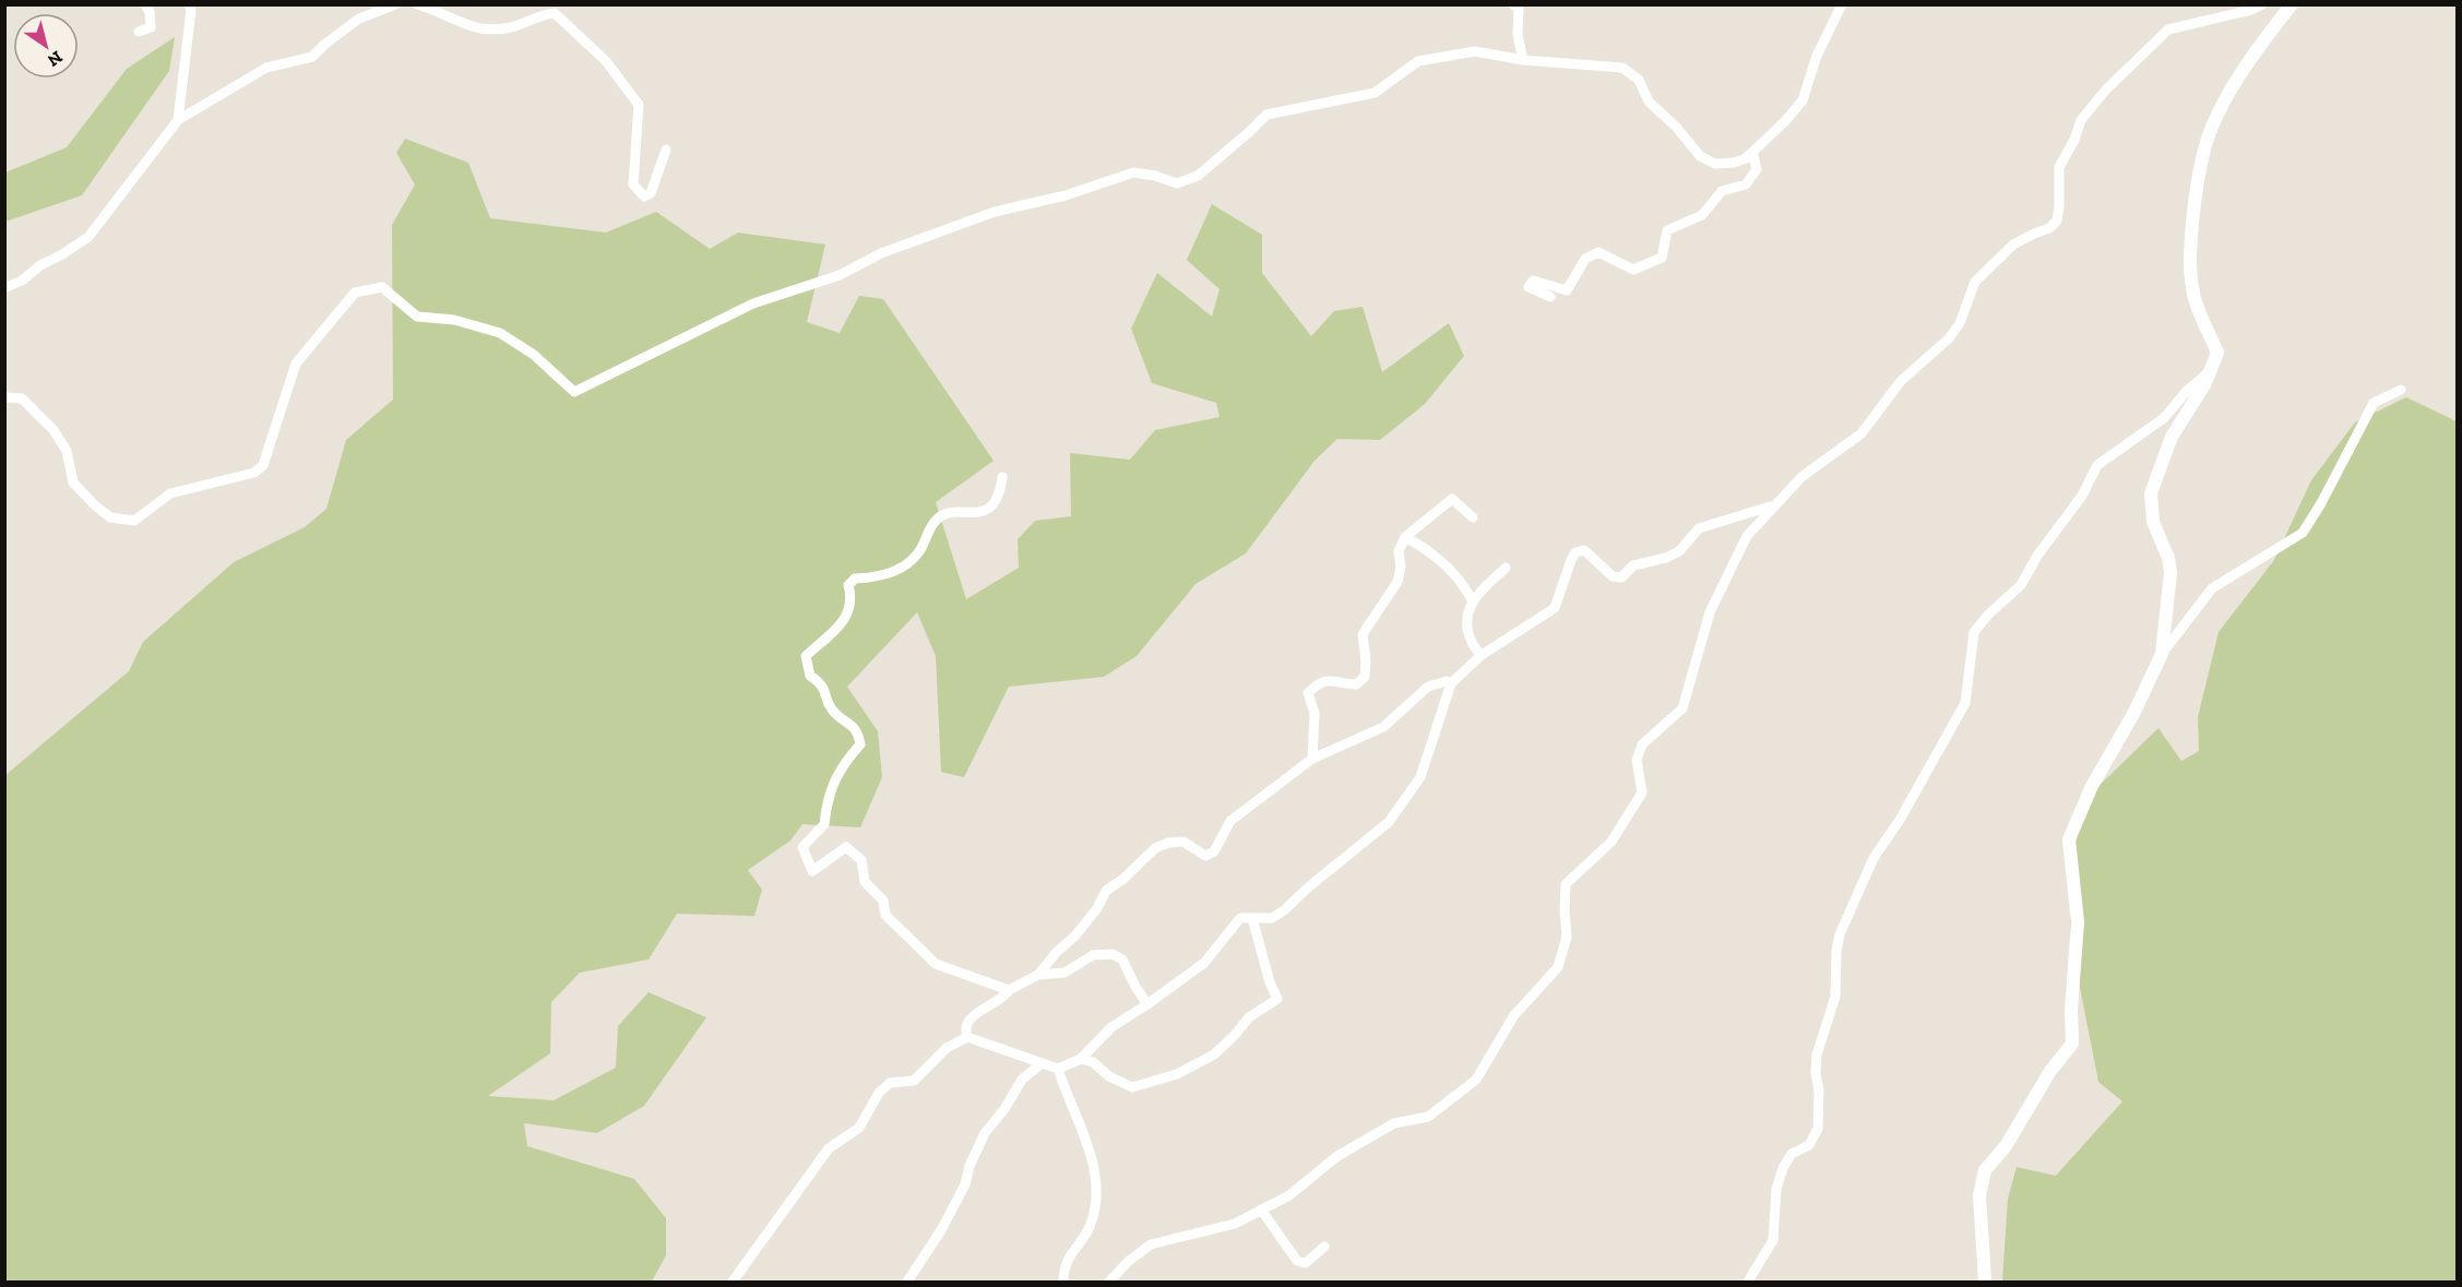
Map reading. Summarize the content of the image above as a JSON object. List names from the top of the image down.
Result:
{
  "north": "bottom right"
}
